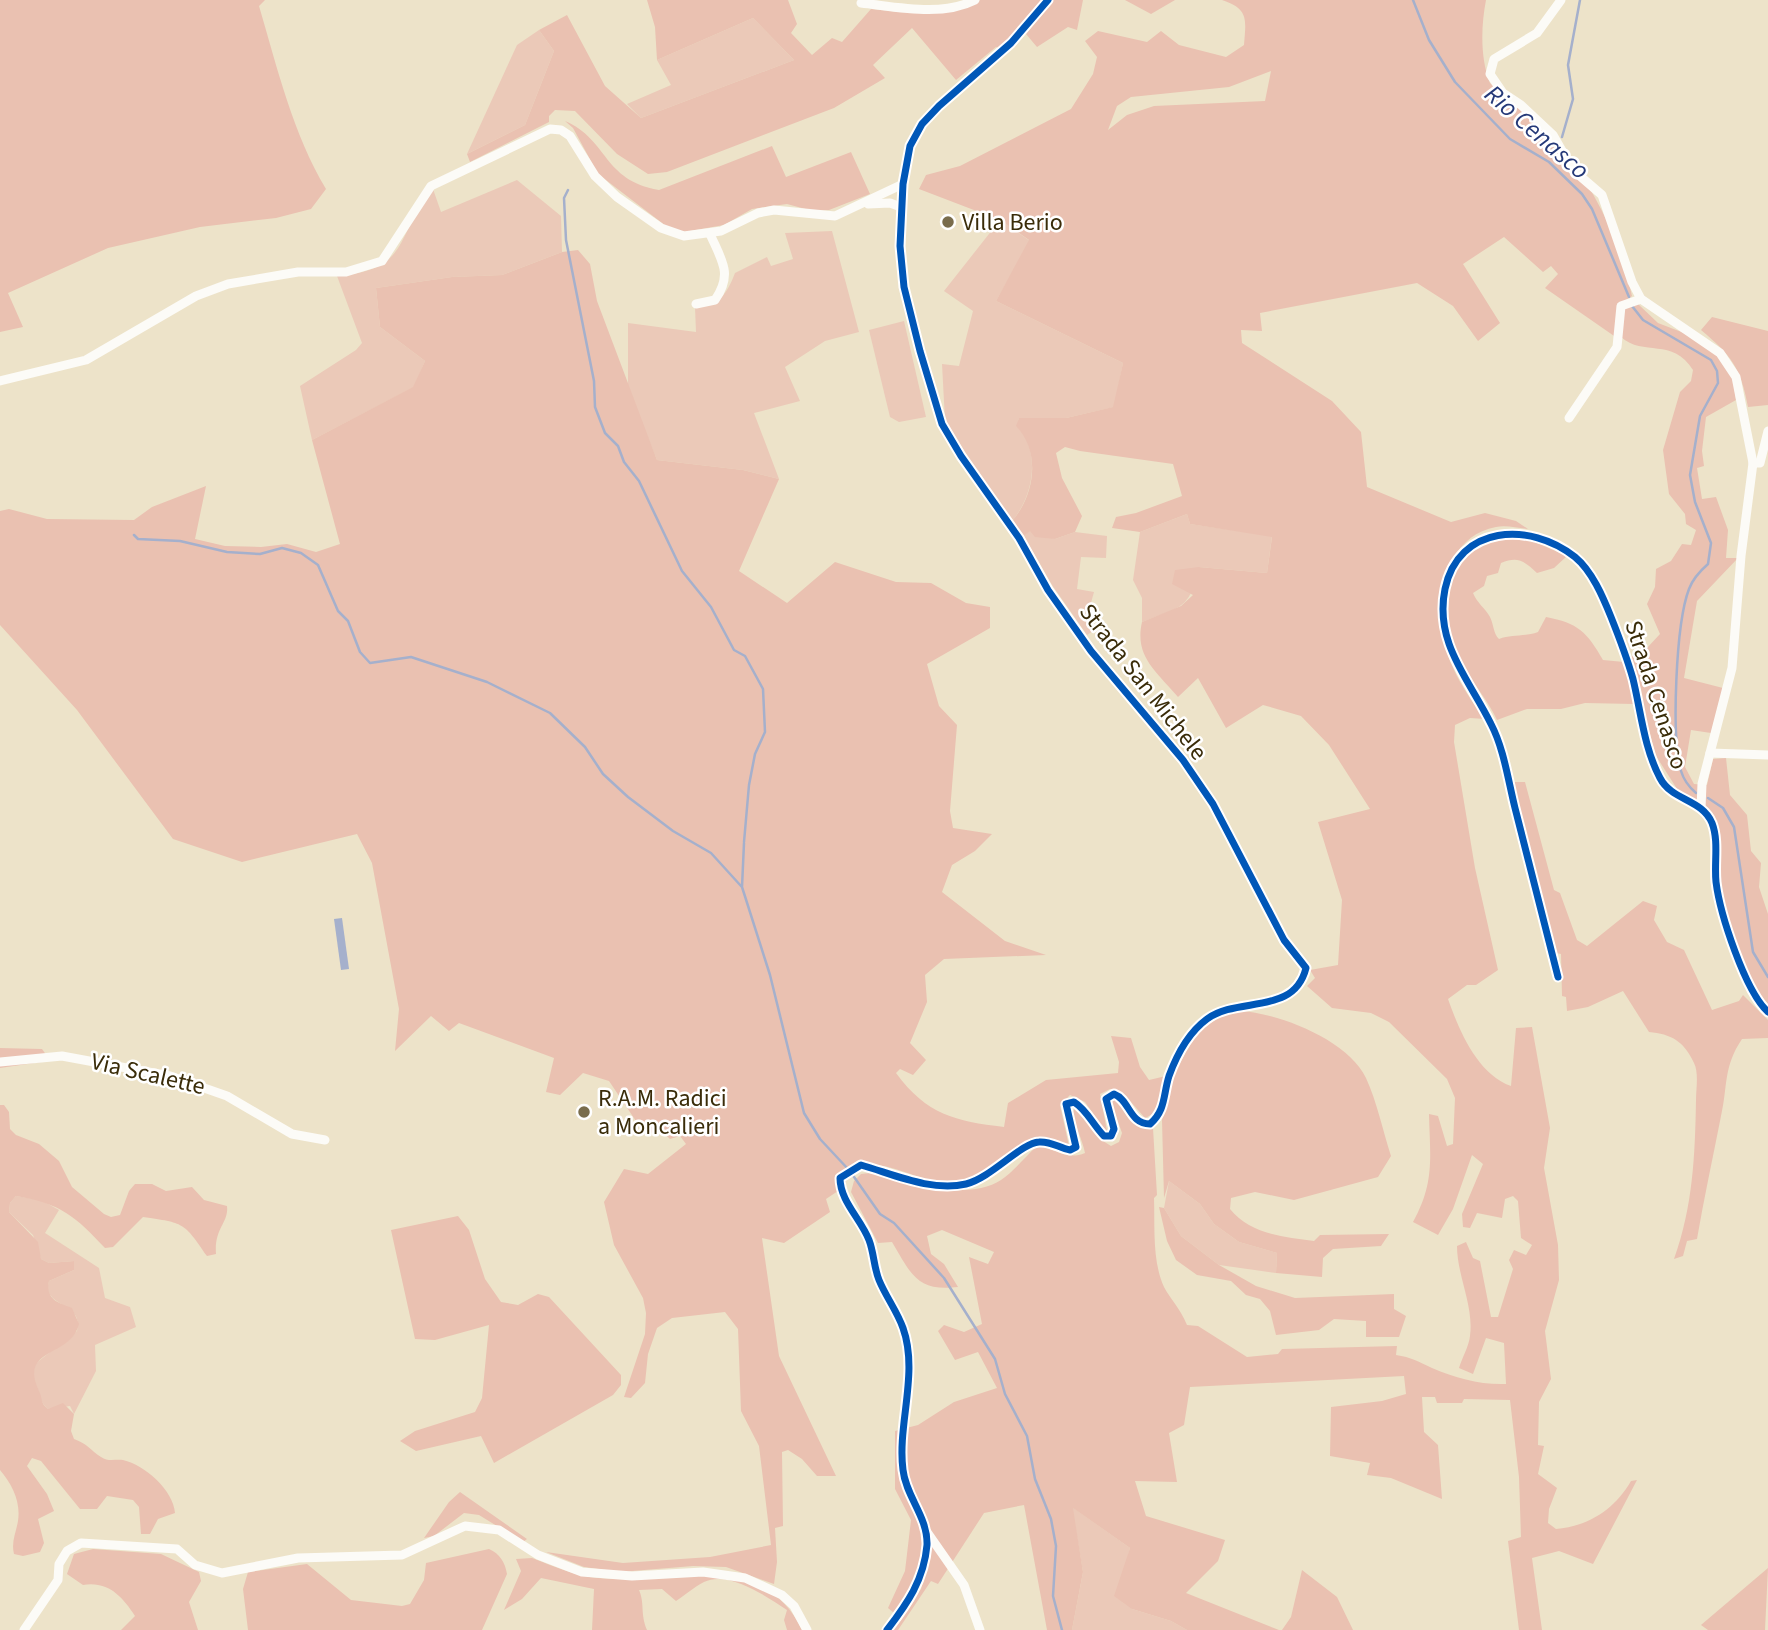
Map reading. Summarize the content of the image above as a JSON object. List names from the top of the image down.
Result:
{
  "streets": {
    "street": ["Strada San Michele", "Strada Cenasco", "Via Scalette"]
  },
  "water": ["Rio Cenasco"],
  "places": ["Villa Berio", "R.A.M. Radici a Moncalieri"]
}
